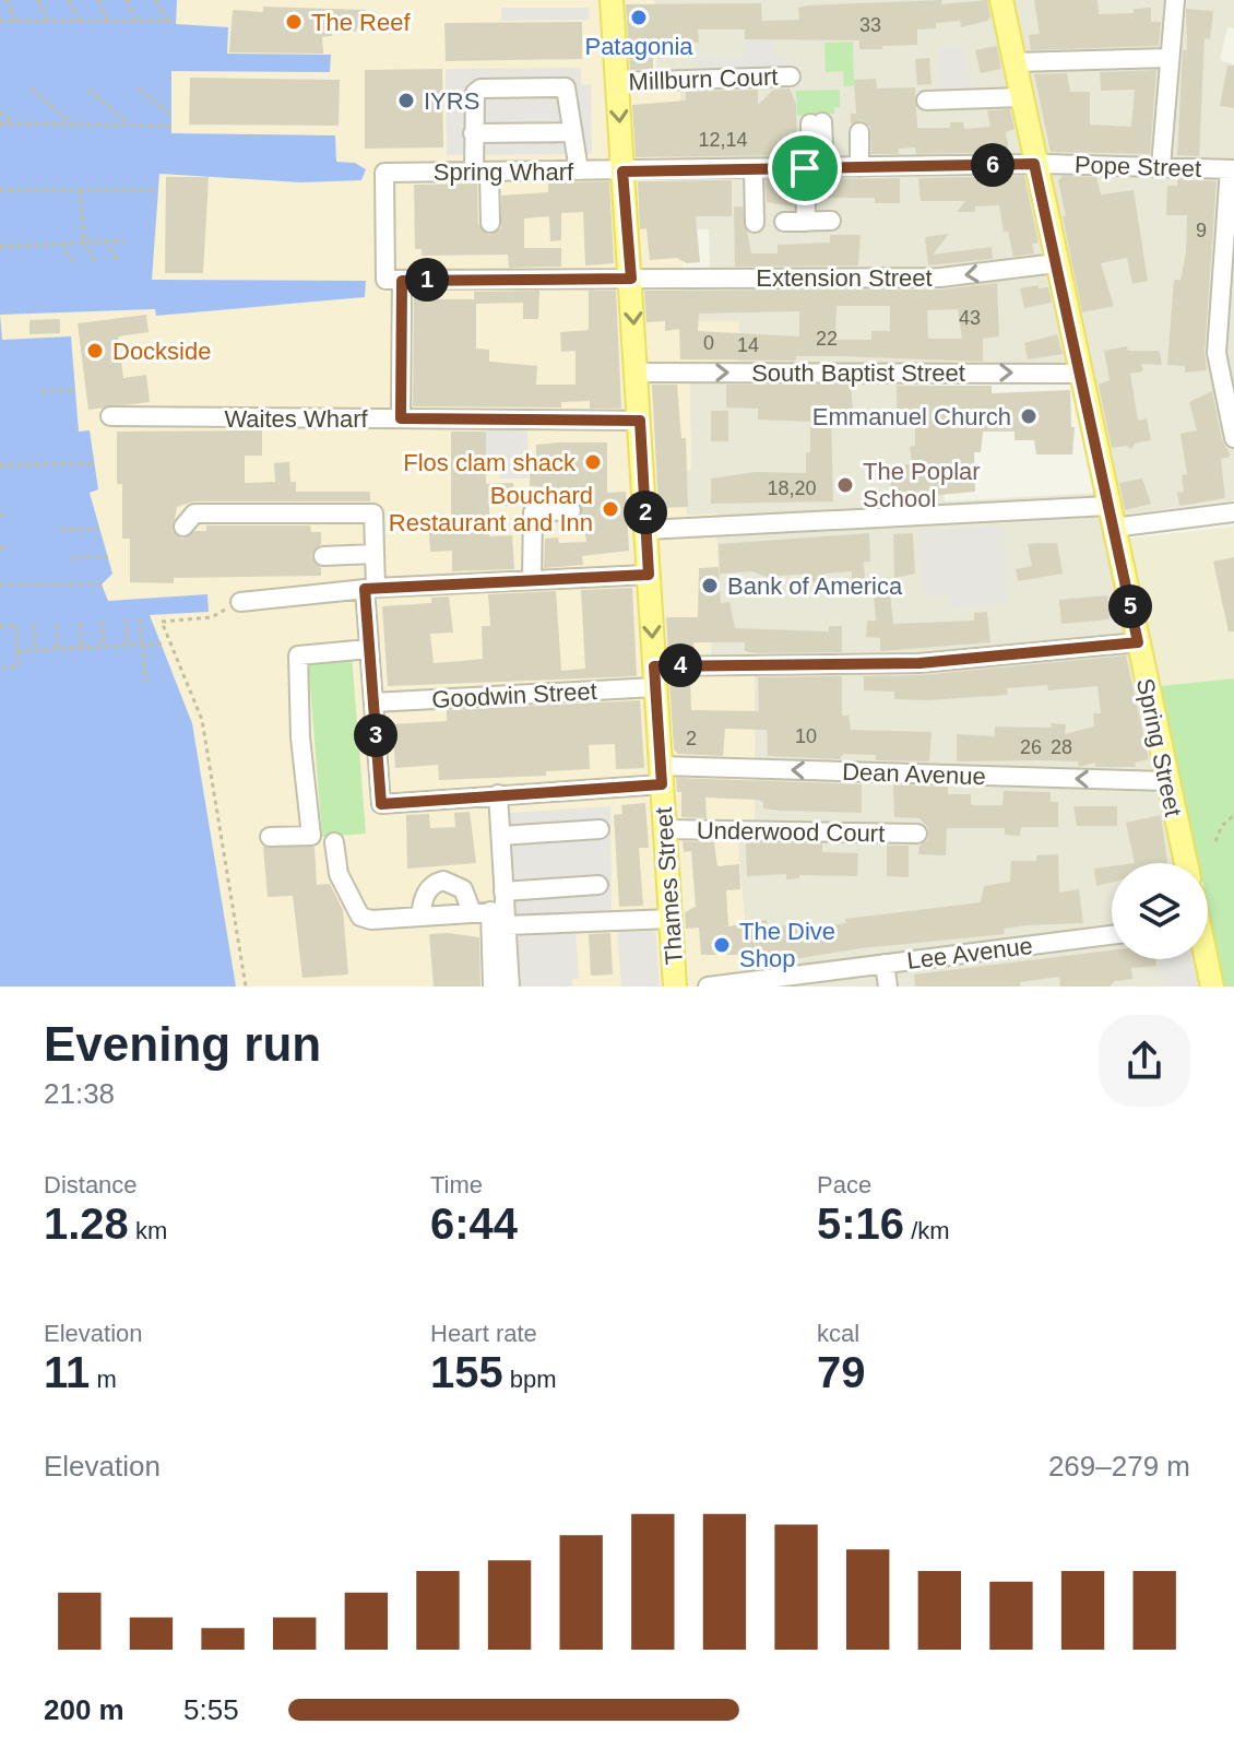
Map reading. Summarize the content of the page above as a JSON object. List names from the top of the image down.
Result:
{
  "streets": {
    "main road": ["Spring Street", "Thames Street"],
    "street": [
      "Millburn Court",
      "Pope Street",
      "Spring Wharf",
      "Extension Street",
      "South Baptist Street",
      "Waites Wharf",
      "Goodwin Street",
      "Dean Avenue",
      "Underwood Court",
      "Lee Avenue"
    ]
  },
  "crossings": [
    ["Millburn Court", "Thames Street"],
    ["Pope Street", "Spring Wharf"],
    ["Pope Street", "Spring Street"],
    ["Pope Street", "Thames Street"],
    ["Spring Wharf", "Extension Street"],
    ["Spring Wharf", "Thames Street"],
    ["Extension Street", "Spring Street"],
    ["Extension Street", "Thames Street"],
    ["South Baptist Street", "Spring Street"],
    ["South Baptist Street", "Thames Street"],
    ["Waites Wharf", "Thames Street"],
    ["Goodwin Street", "Spring Street"],
    ["Goodwin Street", "Dean Avenue"],
    ["Goodwin Street", "Thames Street"],
    ["Spring Street", "Dean Avenue"],
    ["Dean Avenue", "Thames Street"],
    ["Underwood Court", "Thames Street"]
  ],
  "one_way": ["Extension Street", "Dean Avenue"],
  "places": [
    "Patagonia",
    "The Reef",
    "IYRS",
    "Dockside",
    "Emmanuel Church",
    "Flos clam shack",
    "The Poplar School",
    "Bouchard Restaurant and Inn",
    "Bank of America",
    "The Dive Shop"
  ],
  "house_numbers": [
    "33",
    "12,14",
    "9",
    "43",
    "22",
    "0",
    "14",
    "18,20",
    "10",
    "2",
    "26",
    "28"
  ],
  "page": {
    "pins": [
      "6",
      "1",
      "2",
      "5",
      "4",
      "3"
    ],
    "heading": ["Evening run", "21:38"],
    "stats": [
      ["Distance", "1.28 km"],
      ["Time", "6:44"],
      ["Pace", "5:16 /km"],
      ["Elevation", "11 m"],
      ["Heart rate", "155 bpm"],
      ["kcal", "79"]
    ],
    "chart": ["Elevation", "269–279 m"],
    "list": [
      {
        "name": "200 m",
        "note": "5:55"
      }
    ]
  }
}
